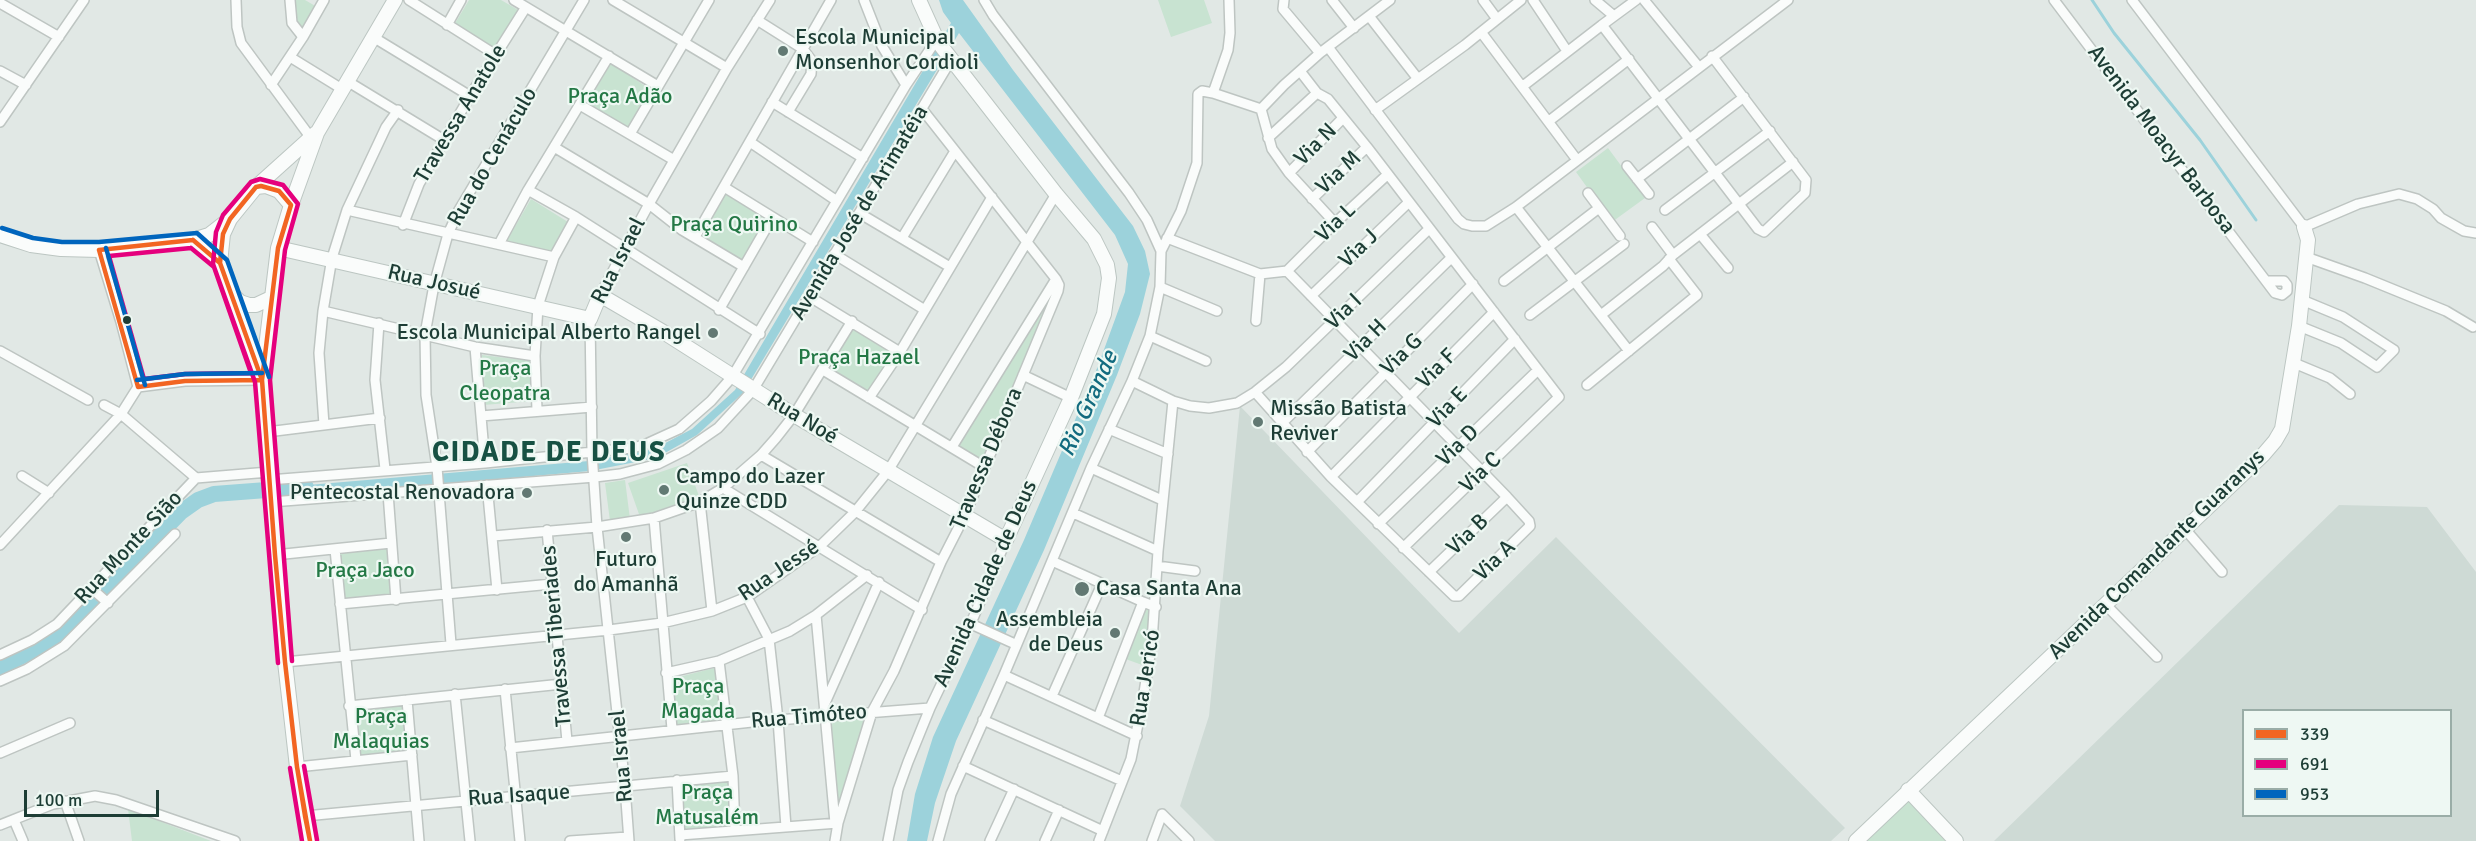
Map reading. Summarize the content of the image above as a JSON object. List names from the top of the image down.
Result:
{
  "streets": {
    "street": [
      "Travessa Anatole",
      "Avenida Moacyr Barbosa",
      "Via N",
      "Rua do Cenáculo",
      "Via M",
      "Avenida José de Arimatéia",
      "Via L",
      "Via J",
      "Rua Israel",
      "Rua Josué",
      "Via I",
      "Via H",
      "Via G",
      "Via F",
      "Via E",
      "Rua Noé",
      "Via D",
      "Travessa Débora",
      "Via C",
      "Via B",
      "Rua Monte Sião",
      "Avenida Comandante Guaranys",
      "Via A",
      "Rua Jessé",
      "Avenida Cidade de Deus",
      "Travessa Tiberiades",
      "Rua Jericó",
      "Rua Timóteo",
      "Rua Isaque"
    ]
  },
  "crossings": [
    ["Rua do Cenáculo", "Avenida José de Arimatéia"],
    ["Rua do Cenáculo", "Rua Josué"],
    ["Rua do Cenáculo", "Rua Jessé"],
    ["Avenida José de Arimatéia", "Rua Israel"],
    ["Avenida José de Arimatéia", "Rua Noé"],
    ["Avenida José de Arimatéia", "Rua Monte Sião"],
    ["Avenida José de Arimatéia", "Avenida Cidade de Deus"],
    ["Rua Israel", "Rua Josué"],
    ["Rua Israel", "Rua Noé"],
    ["Rua Israel", "Rua Jessé"],
    ["Rua Israel", "Rua Timóteo"],
    ["Rua Israel", "Rua Isaque"],
    ["Via I", "Rua Jericó"],
    ["Rua Noé", "Travessa Débora"],
    ["Rua Noé", "Rua Jessé"],
    ["Rua Noé", "Avenida Cidade de Deus"],
    ["Via D", "Via C"],
    ["Travessa Débora", "Rua Timóteo"],
    ["Via B", "Via A"],
    ["Rua Jessé", "Avenida Cidade de Deus"],
    ["Rua Jessé", "Travessa Tiberiades"],
    ["Avenida Cidade de Deus", "Rua Timóteo"],
    ["Travessa Tiberiades", "Rua Timóteo"]
  ],
  "districts": ["CIDADE DE DEUS"],
  "water": ["Rio Grande"],
  "parks": [
    "Praça Adão",
    "Praça Quirino",
    "Praça Hazael",
    "Praça Cleopatra",
    "Praça Jaco",
    "Praça Magada",
    "Praça Malaquias",
    "Praça Matusalém"
  ],
  "places": [
    "Escola Municipal Monsenhor Cordioli",
    "Escola Municipal Alberto Rangel",
    "Missão Batista Reviver",
    "Campo do Lazer Quinze CDD",
    "Pentecostal Renovadora",
    "Futuro do Amanhã",
    "Casa Santa Ana",
    "Assembleia de Deus"
  ],
  "lines": ["transit line 691", "transit line 339", "transit line 953"],
  "legend": ["339", "691", "953"],
  "scale_bar": "100 m"
}
